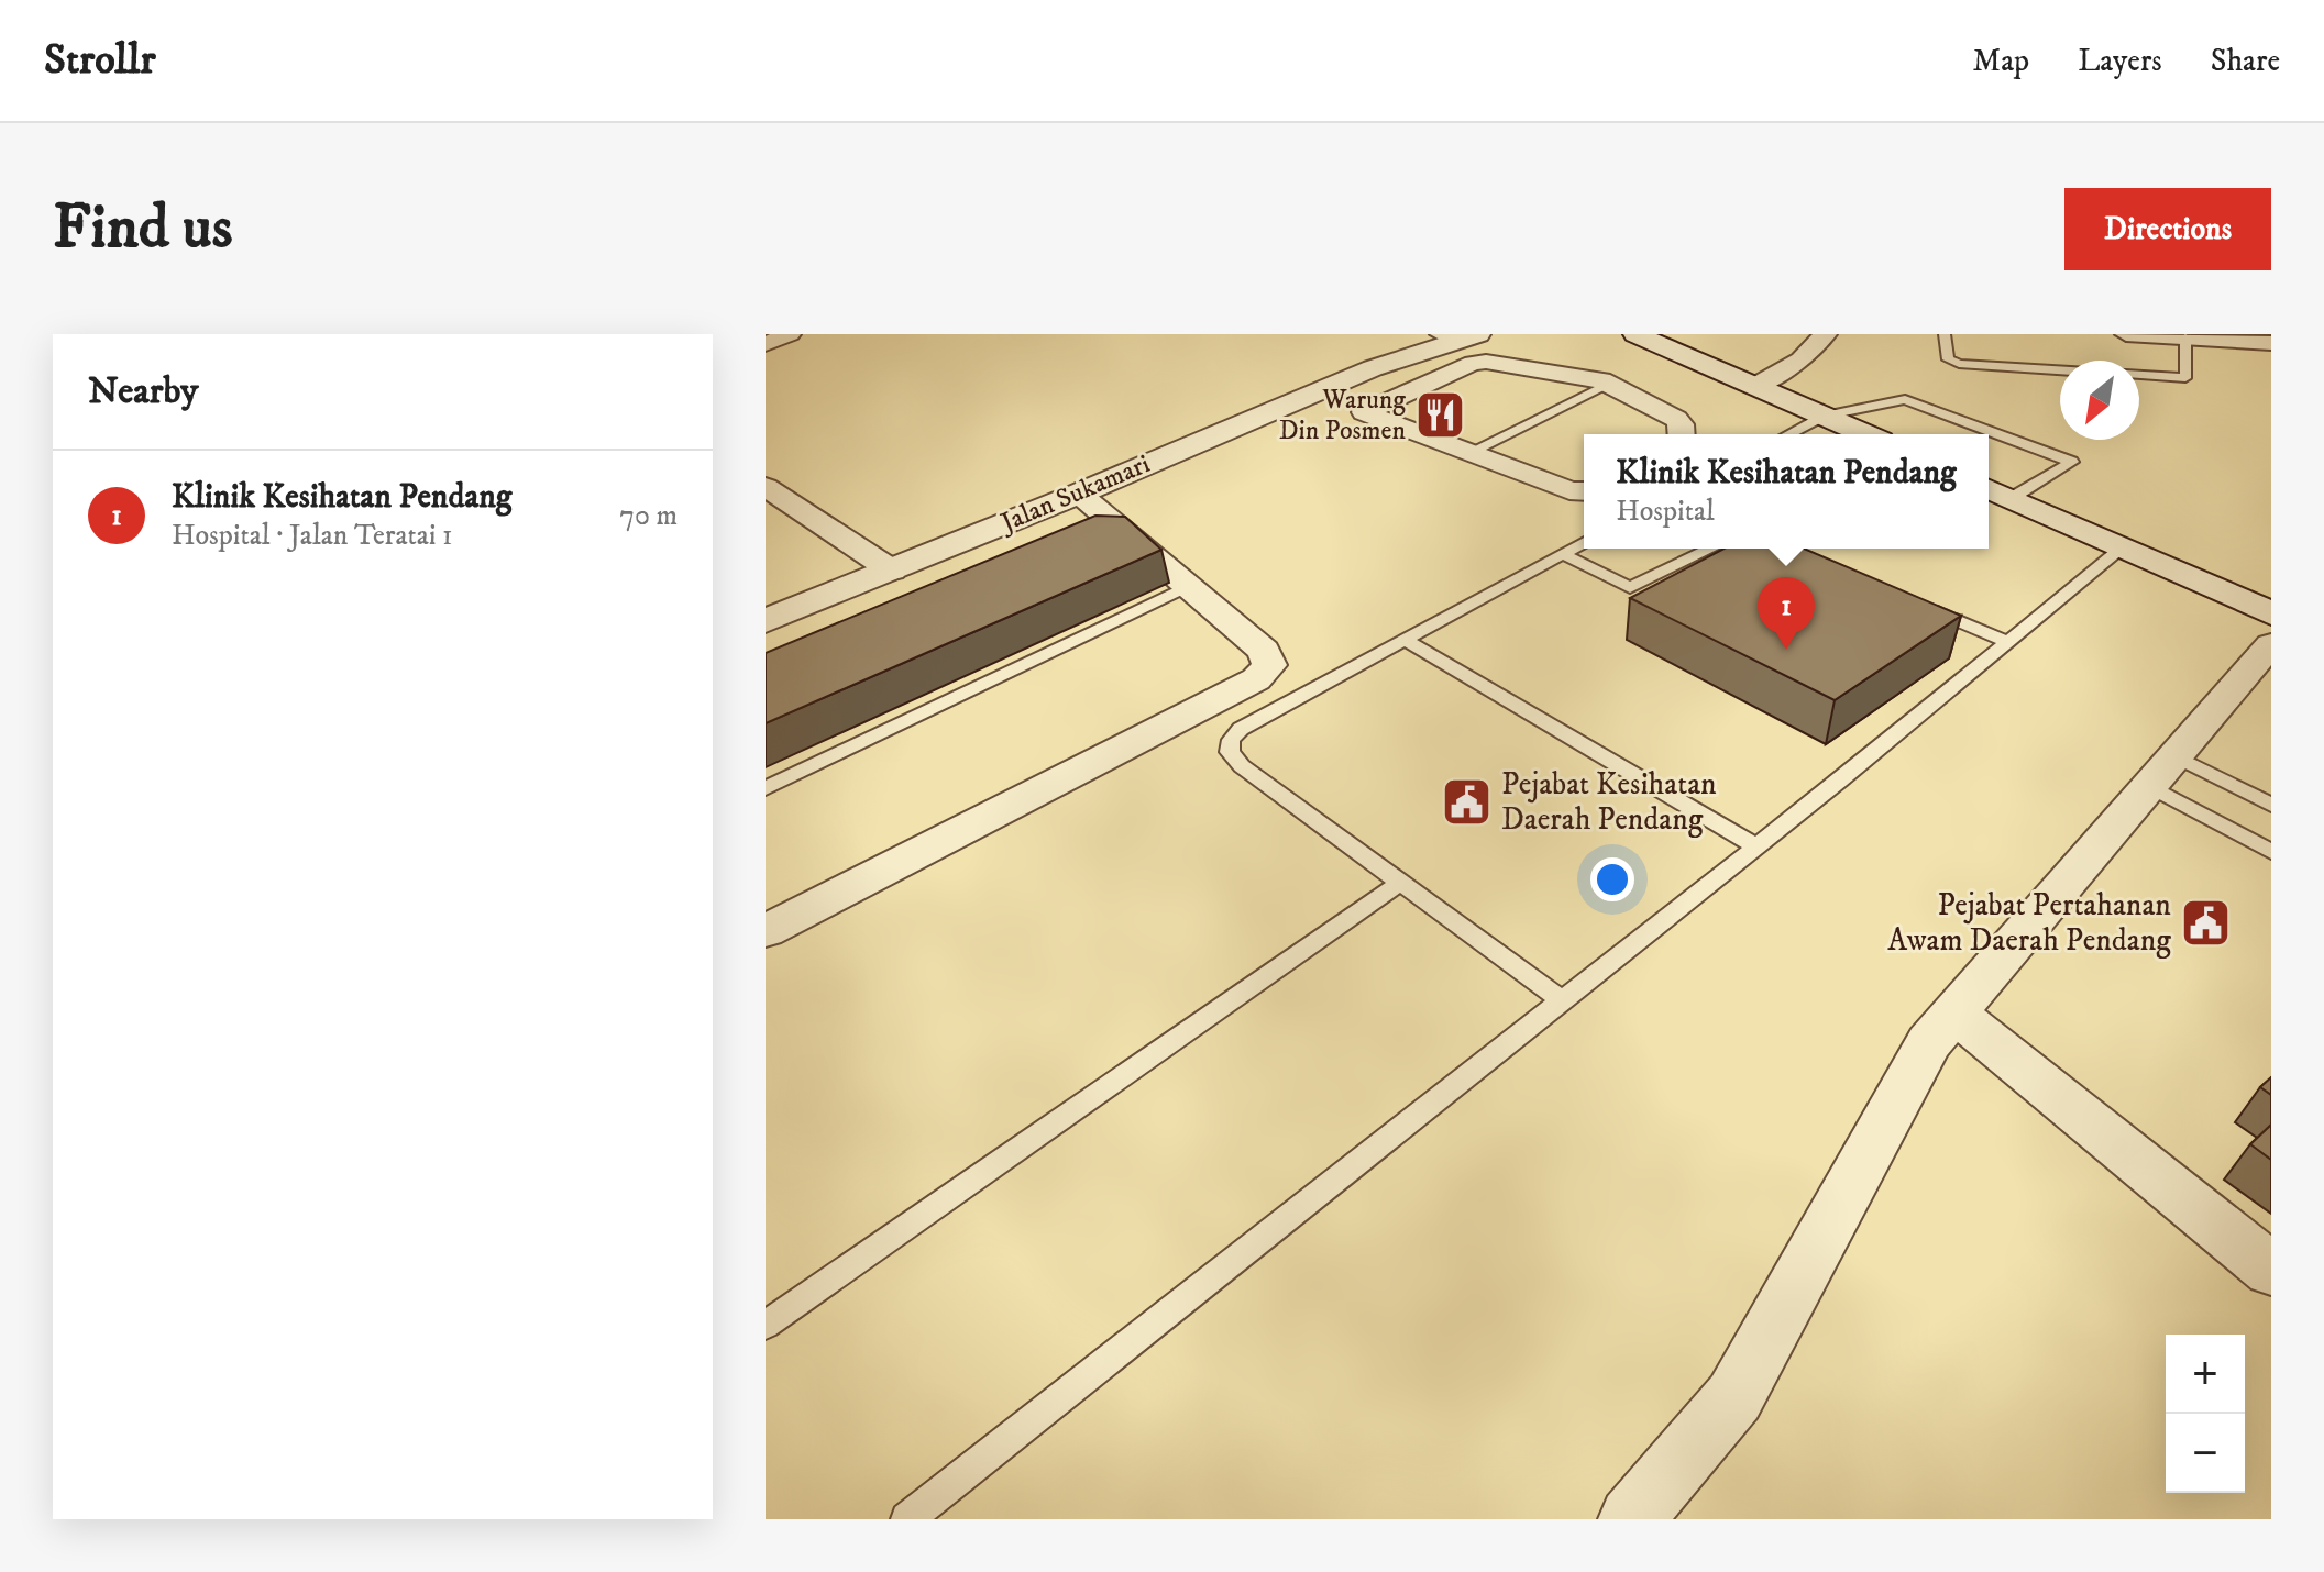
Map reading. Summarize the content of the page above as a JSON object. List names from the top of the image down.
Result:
{
  "streets": {
    "street": ["Jalan Sukamari"]
  },
  "places": {
    "restaurant": ["Warung Din Posmen"],
    "public building": ["Pejabat Kesihatan Daerah Pendang", "Pejabat Pertahanan Awam Daerah Pendang"]
  },
  "north": "bottom left",
  "page": {
    "header": "Strollr",
    "nav": ["Map", "Layers", "Share"],
    "buttons": "Directions",
    "title": "Find us",
    "heading": "Nearby",
    "popup": ["Klinik Kesihatan Pendang", "Hospital"],
    "list": [
      {
        "mark": "1",
        "name": "Klinik Kesihatan Pendang",
        "note": "Hospital · Jalan Teratai 1",
        "value": "70 m"
      }
    ],
    "pins": "1",
    "map_buttons": ["+", "−"]
  }
}
